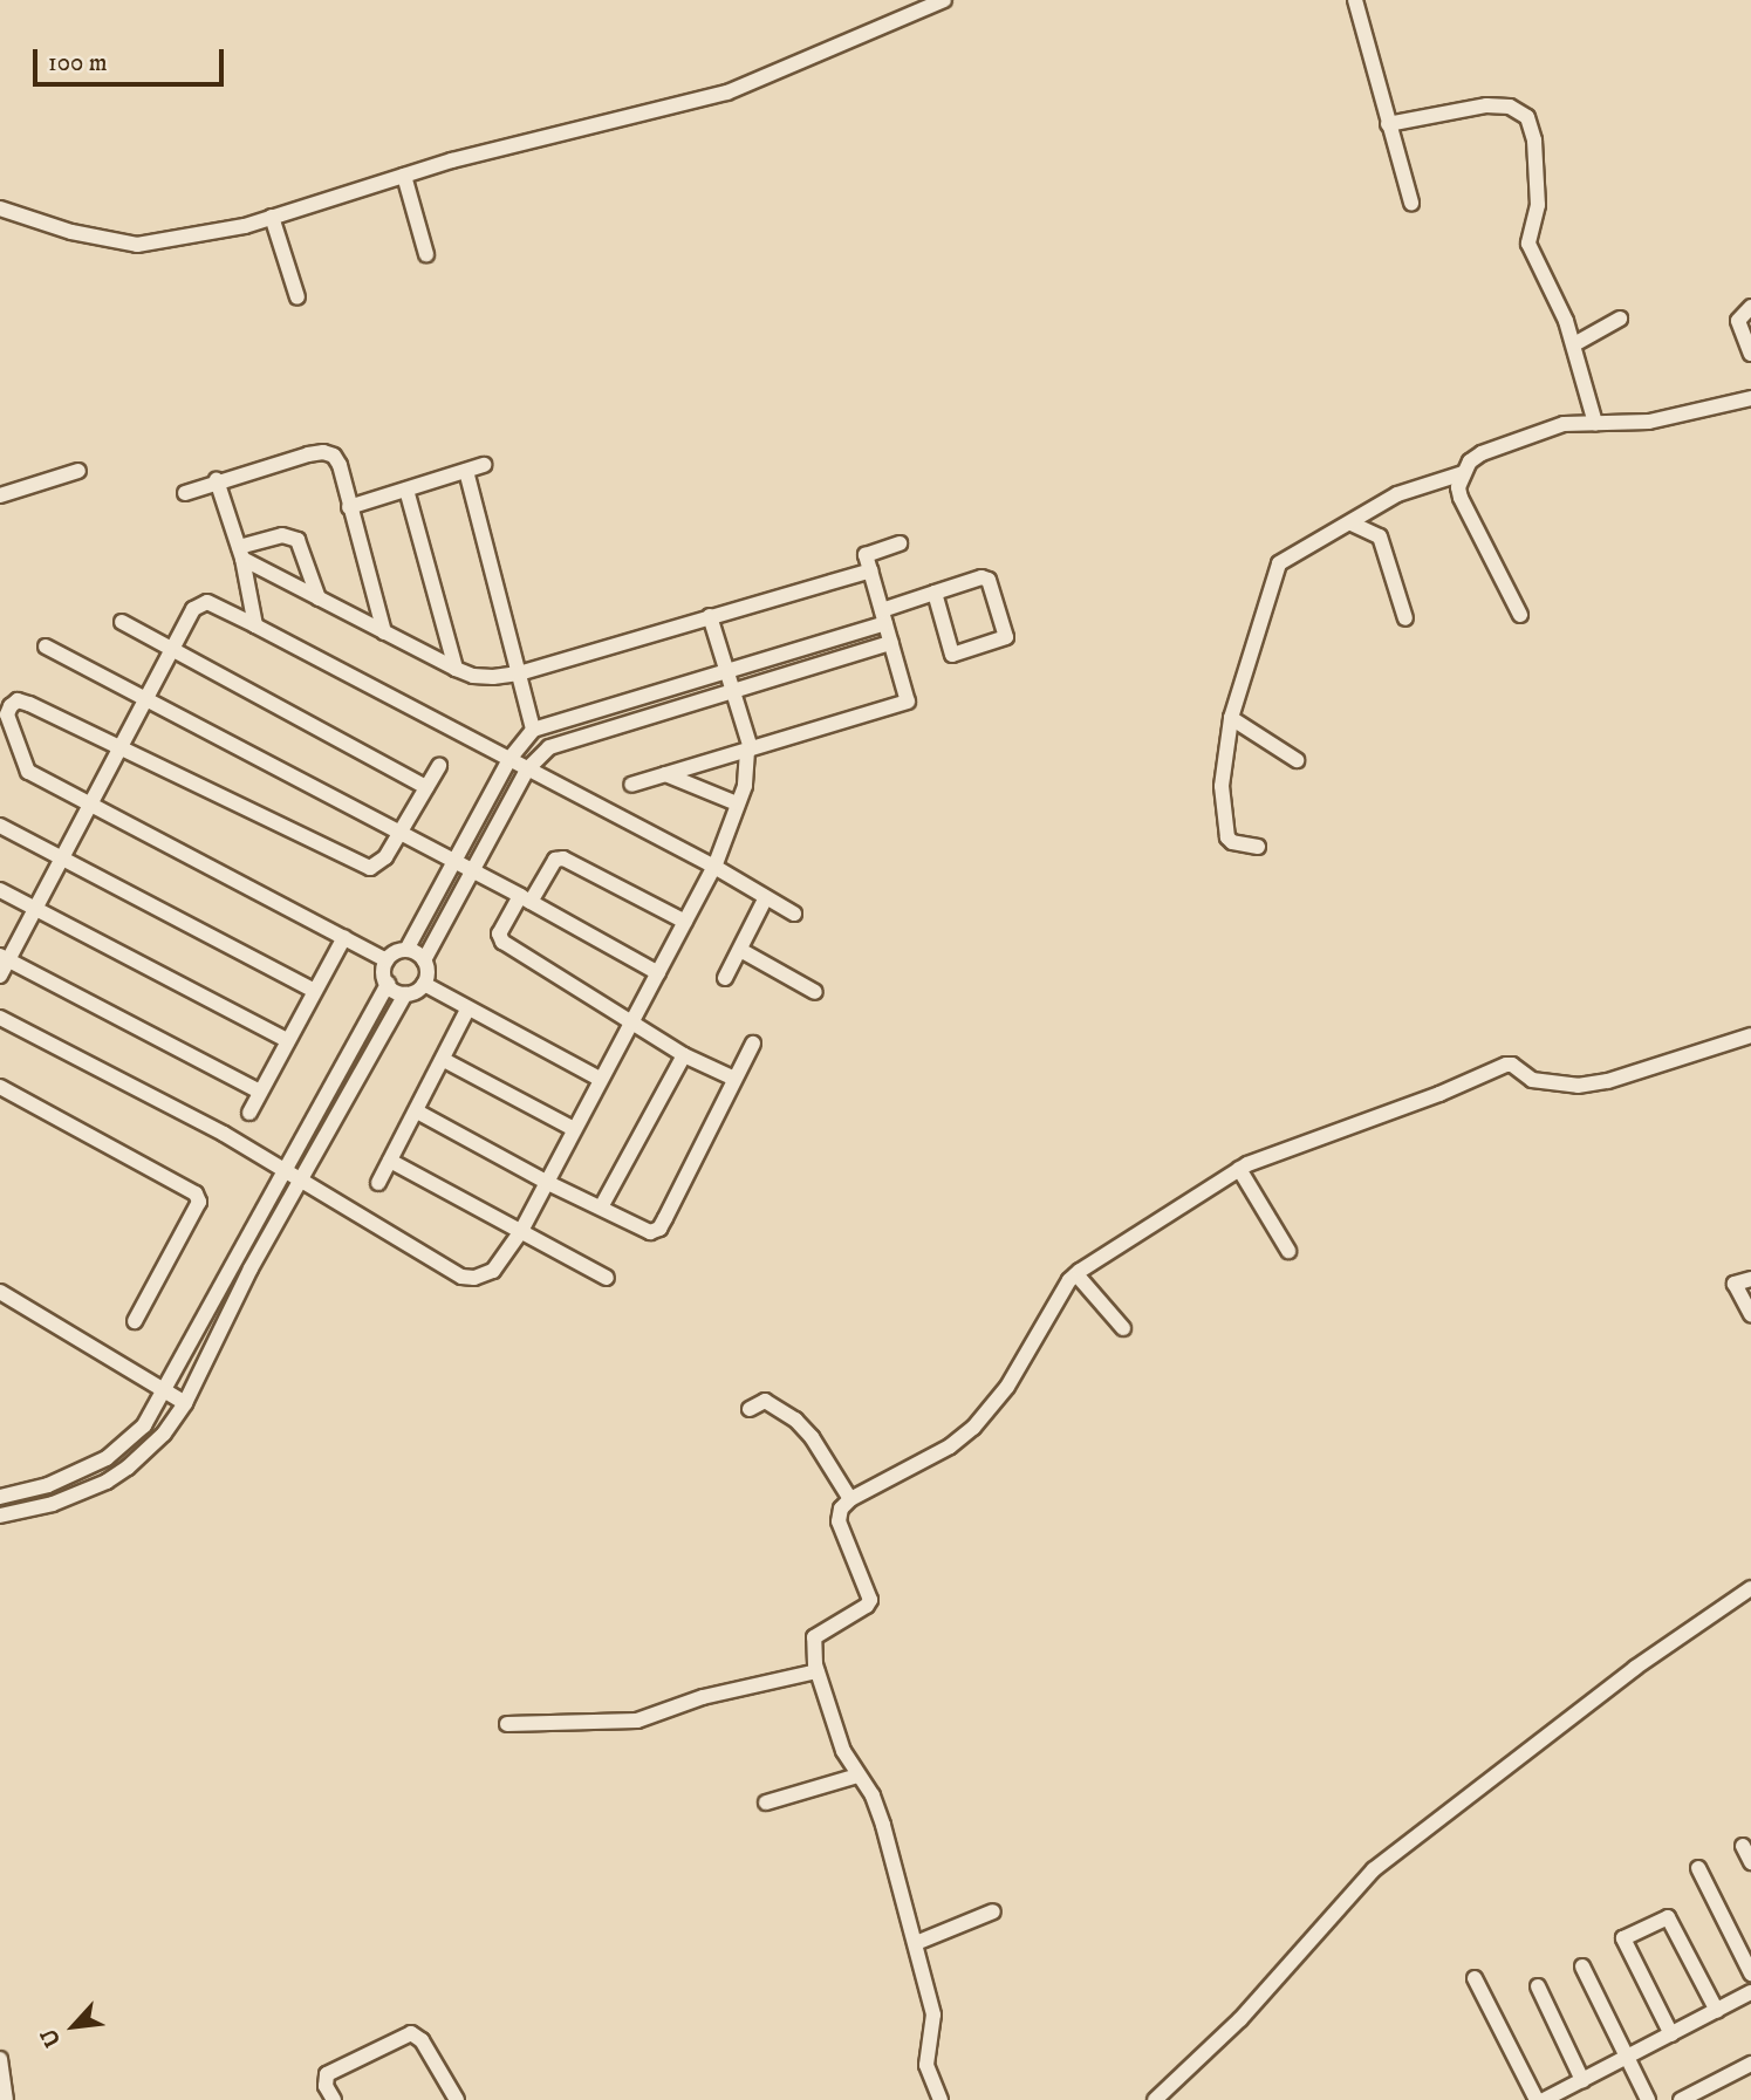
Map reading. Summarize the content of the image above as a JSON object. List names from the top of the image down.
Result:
{
  "scale_bar": "100 m",
  "north": "bottom left"
}
